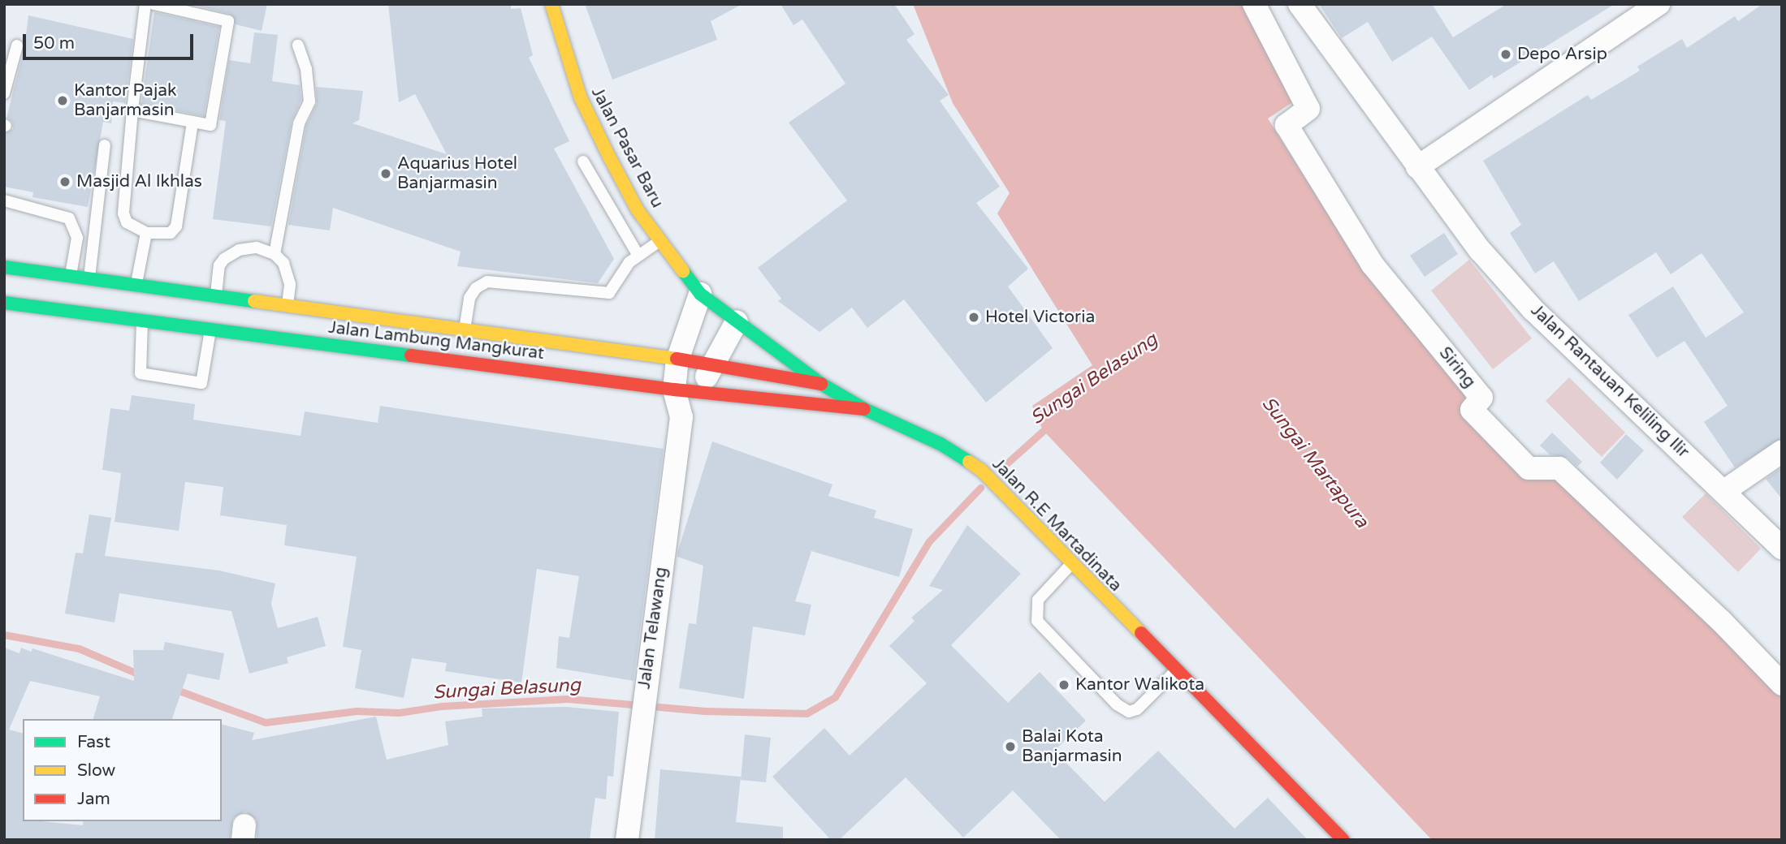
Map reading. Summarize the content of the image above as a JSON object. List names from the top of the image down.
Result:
{
  "streets": {
    "main road": ["Jalan Pasar Baru", "Jalan Lambung Mangkurat", "Jalan R.E Martadinata"],
    "street": ["Siring", "Jalan Rantauan Keliling Ilir", "Jalan Telawang"]
  },
  "crossings": [
    ["Jalan Pasar Baru", "Jalan R.E Martadinata"],
    ["Jalan Lambung Mangkurat", "Jalan R.E Martadinata"],
    ["Jalan Lambung Mangkurat", "Jalan Telawang"],
    ["Jalan R.E Martadinata", "Jalan Telawang"]
  ],
  "water": ["Sungai Belasung", "Sungai Martapura"],
  "places": [
    "Depo Arsip",
    "Kantor Pajak Banjarmasin",
    "Aquarius Hotel Banjarmasin",
    "Masjid Al Ikhlas",
    "Hotel Victoria",
    "Kantor Walikota",
    "Balai Kota Banjarmasin"
  ],
  "legend": ["Fast", "Slow", "Jam"],
  "scale_bar": "50 m"
}
